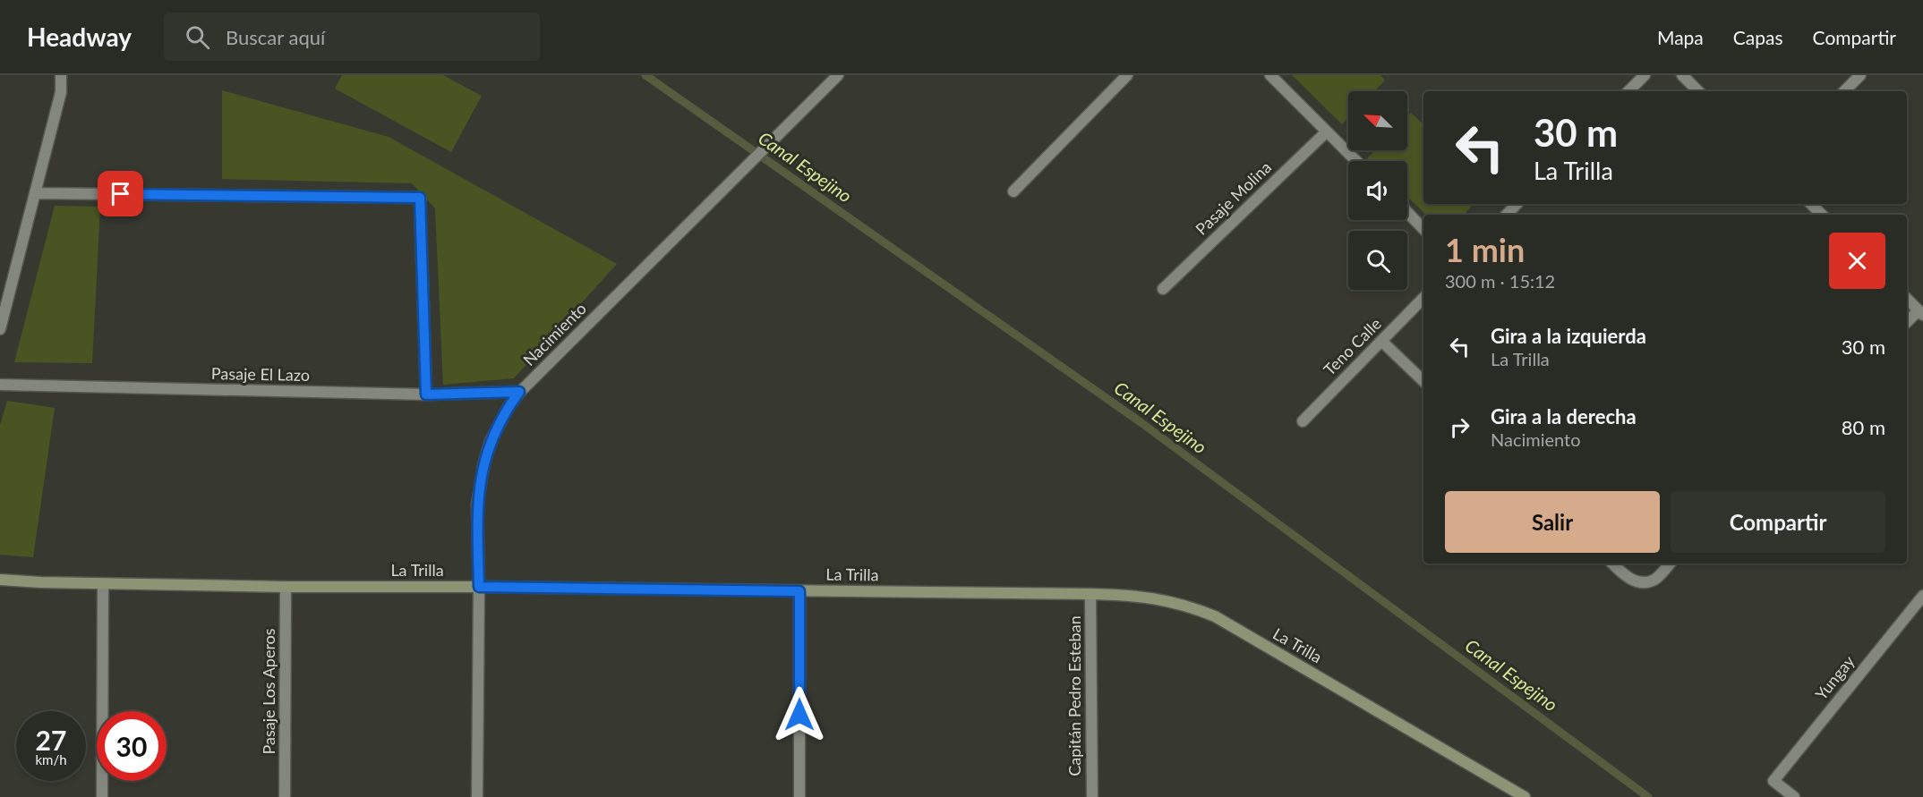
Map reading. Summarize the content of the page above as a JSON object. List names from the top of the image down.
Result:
{
  "streets": {
    "street": [
      "Pasaje Molina",
      "Nacimiento",
      "Teno Calle",
      "Pasaje El Lazo",
      "La Trilla",
      "Yungay",
      "Pasaje Los Aperos",
      "Capitán Pedro Esteban"
    ]
  },
  "crossings": [
    ["Nacimiento", "Pasaje El Lazo"],
    ["Nacimiento", "La Trilla"],
    ["La Trilla", "Pasaje Los Aperos"],
    ["La Trilla", "Capitán Pedro Esteban"]
  ],
  "water": ["Canal Espejino"],
  "north": "top left",
  "page": {
    "header": "Headway",
    "search": "Buscar aquí",
    "nav": ["Mapa", "Capas", "Compartir"],
    "turn": ["30 m", "La Trilla"],
    "heading": ["1 min", "300 m · 15:12"],
    "list": [
      {
        "name": "Gira a la izquierda",
        "note": "La Trilla",
        "value": "30 m"
      },
      {
        "name": "Gira a la derecha",
        "note": "Nacimiento",
        "value": "80 m"
      }
    ],
    "buttons": ["Salir", "Compartir"],
    "speed": "27 km/h",
    "limit": "30"
  }
}
